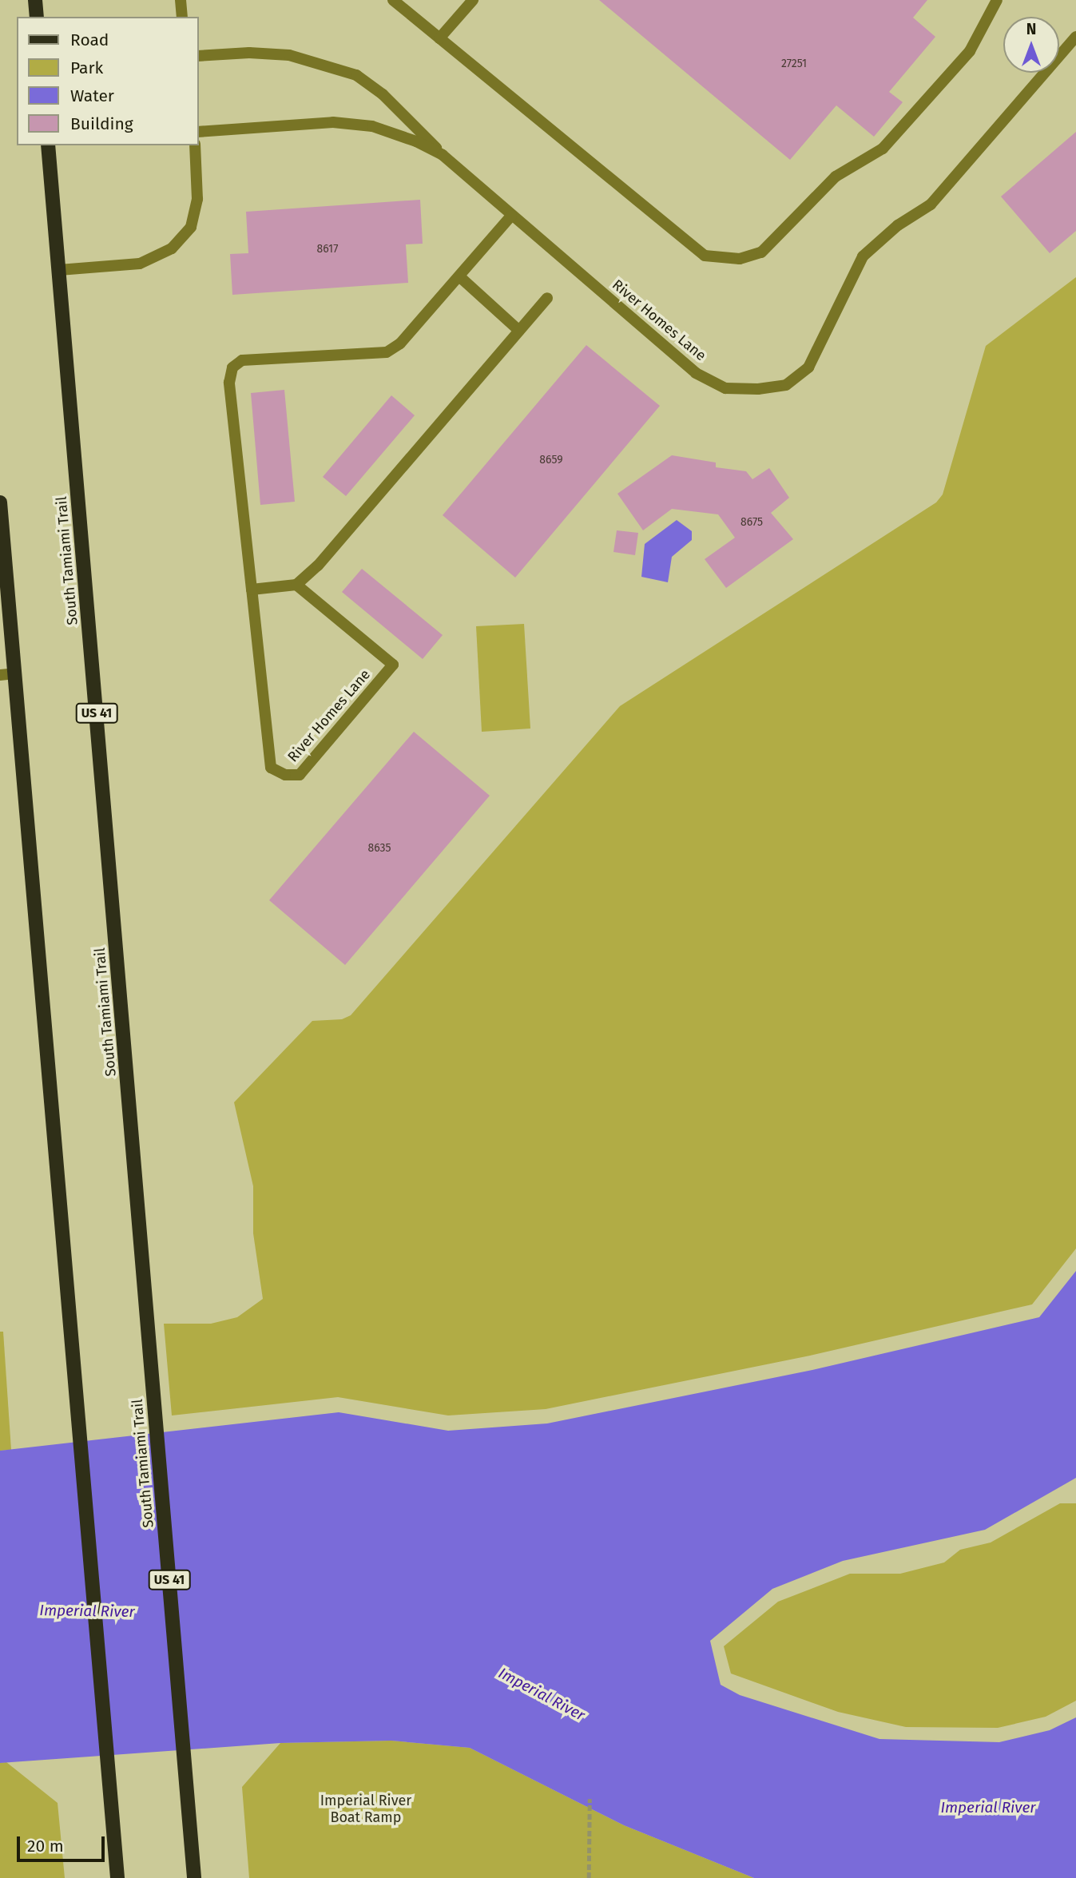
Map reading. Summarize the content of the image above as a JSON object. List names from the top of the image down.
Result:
{
  "streets": {
    "main road": ["South Tamiami Trail", "US 41"],
    "street": ["River Homes Lane"]
  },
  "water": ["Imperial River"],
  "parks": ["Imperial River Boat Ramp"],
  "house_numbers": [
    "27251",
    "8617",
    "8659",
    "8675",
    "8635"
  ],
  "legend": [
    "Road",
    "Park",
    "Water",
    "Building"
  ],
  "scale_bar": "20 m",
  "north": "top"
}
